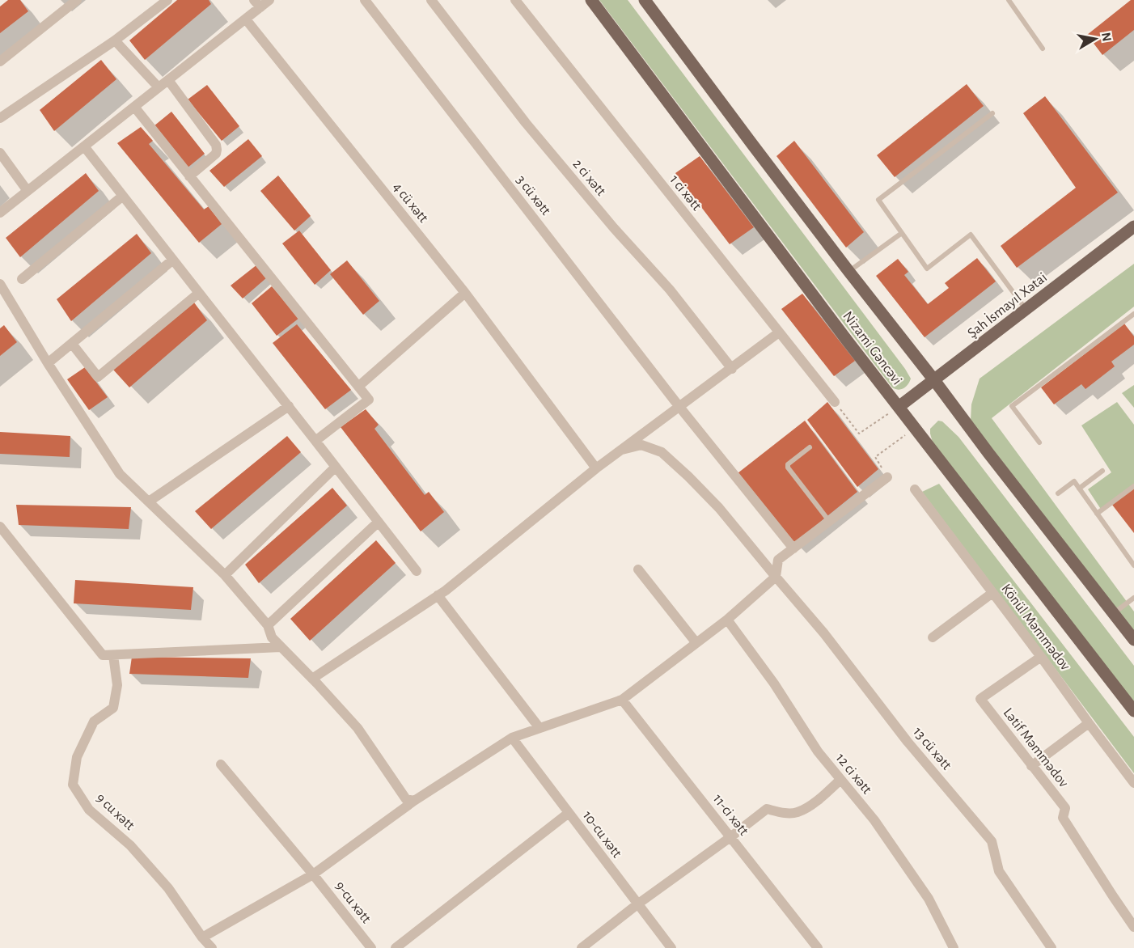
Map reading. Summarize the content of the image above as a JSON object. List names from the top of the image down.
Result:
{
  "streets": {
    "main road": ["Şah İsmayıl Xətai", "Nizami Gəncəvi"],
    "street": [
      "2 ci xətt",
      "1 ci xətt",
      "3 cü xətt",
      "4 cü xətt",
      "Könül Məmmədov",
      "Lətif Məmmədov",
      "13 cü xətt",
      "12 ci xətt",
      "9 cu xətt",
      "11-ci xətt",
      "10-cu xətt",
      "9-cu xətt"
    ]
  },
  "crossings": [
    ["Şah İsmayıl Xətai", "Nizami Gəncəvi"],
    ["Könül Məmmədov", "Lətif Məmmədov"]
  ],
  "north": "right"
}
